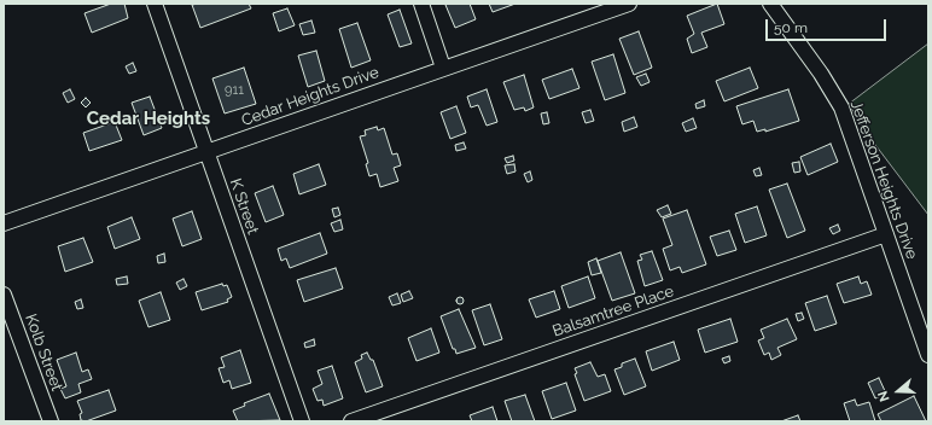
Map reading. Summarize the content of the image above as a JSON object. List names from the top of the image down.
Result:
{
  "streets": {
    "street": [
      "Cedar Heights Drive",
      "Jefferson Heights Drive",
      "K Street",
      "Balsamtree Place",
      "Kolb Street"
    ]
  },
  "crossings": [
    ["Cedar Heights Drive", "K Street"],
    ["Jefferson Heights Drive", "Balsamtree Place"]
  ],
  "districts": ["Cedar Heights"],
  "house_numbers": ["911"],
  "scale_bar": "50 m",
  "north": "left"
}
